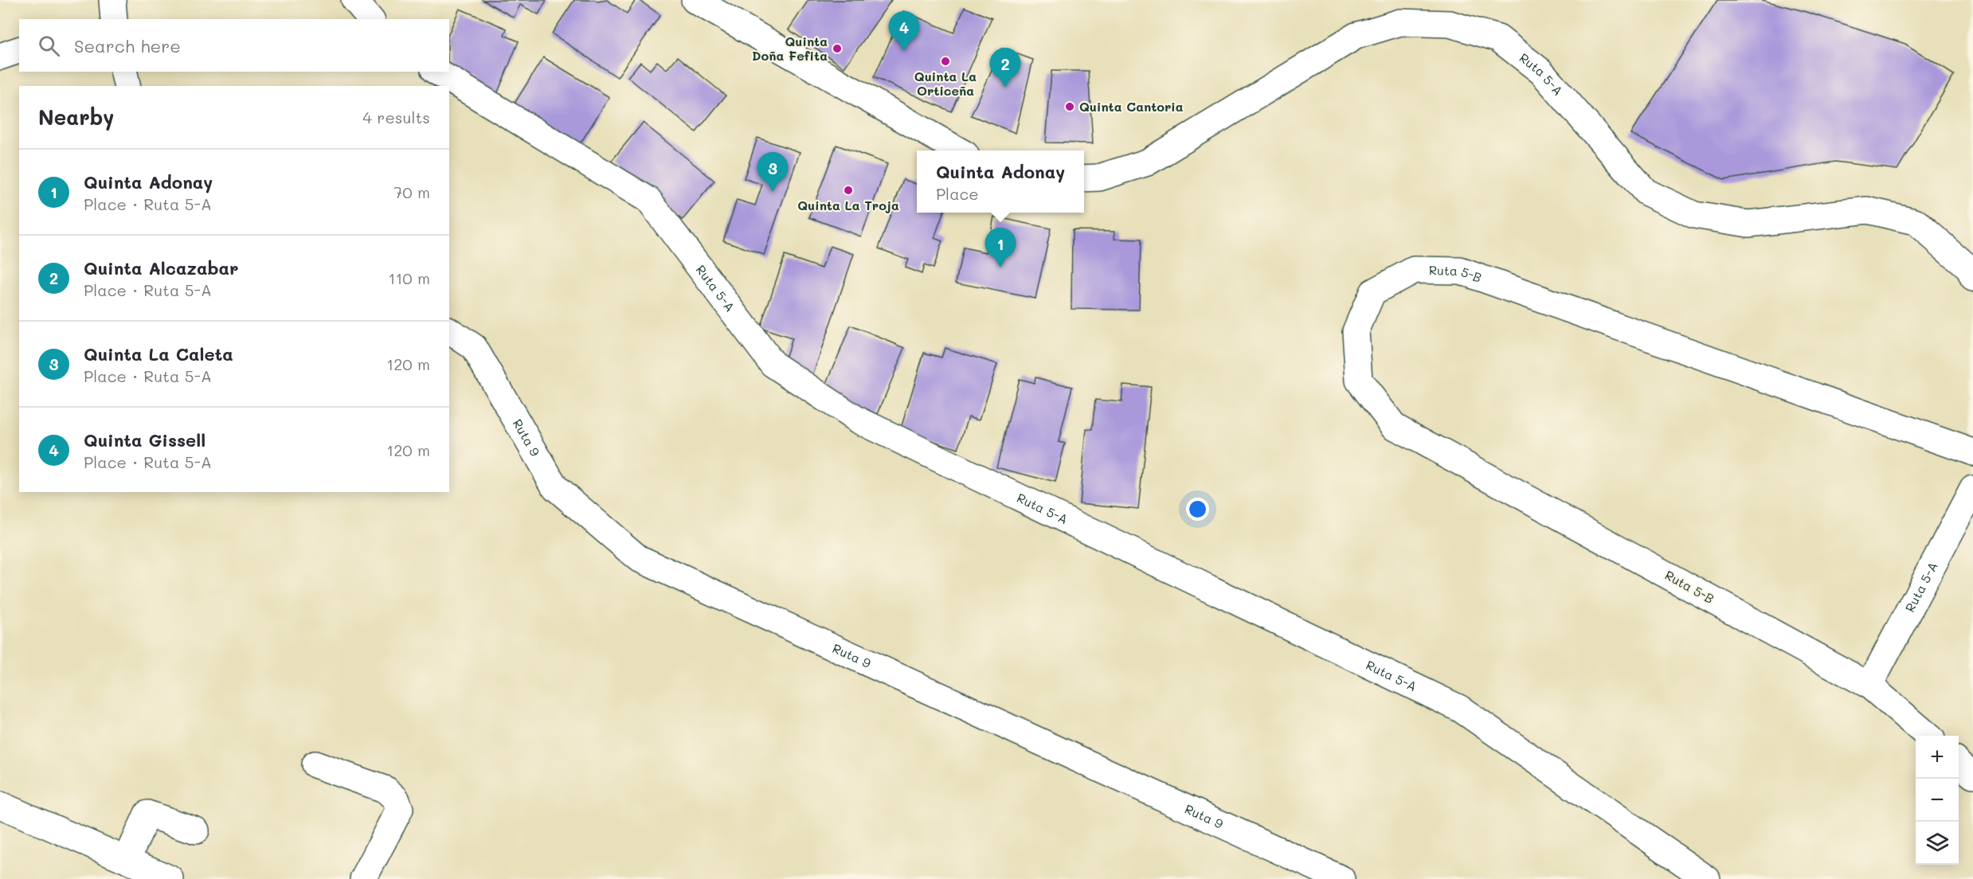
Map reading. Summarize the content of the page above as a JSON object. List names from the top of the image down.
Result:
{
  "streets": {
    "street": ["Ruta 5-A", "Ruta 5-B", "Ruta 9"]
  },
  "crossings": [
    ["Ruta 5-A", "Ruta 5-B"]
  ],
  "places": [
    "Quinta Doña Fefita",
    "Quinta La Orticeña",
    "Quinta Cantoria",
    "Quinta La Troja"
  ],
  "page": {
    "pins": [
      "4",
      "2",
      "3",
      "1"
    ],
    "search": "Search here",
    "heading": ["Nearby", "4 results"],
    "list": [
      {
        "mark": "1",
        "name": "Quinta Adonay",
        "note": "Place · Ruta 5-A",
        "value": "70 m"
      },
      {
        "mark": "2",
        "name": "Quinta Alcazabar",
        "note": "Place · Ruta 5-A",
        "value": "110 m"
      },
      {
        "mark": "3",
        "name": "Quinta La Caleta",
        "note": "Place · Ruta 5-A",
        "value": "120 m"
      },
      {
        "mark": "4",
        "name": "Quinta Gissell",
        "note": "Place · Ruta 5-A",
        "value": "120 m"
      }
    ],
    "popup": ["Quinta Adonay", "Place"],
    "map_buttons": ["+", "−"]
  }
}
